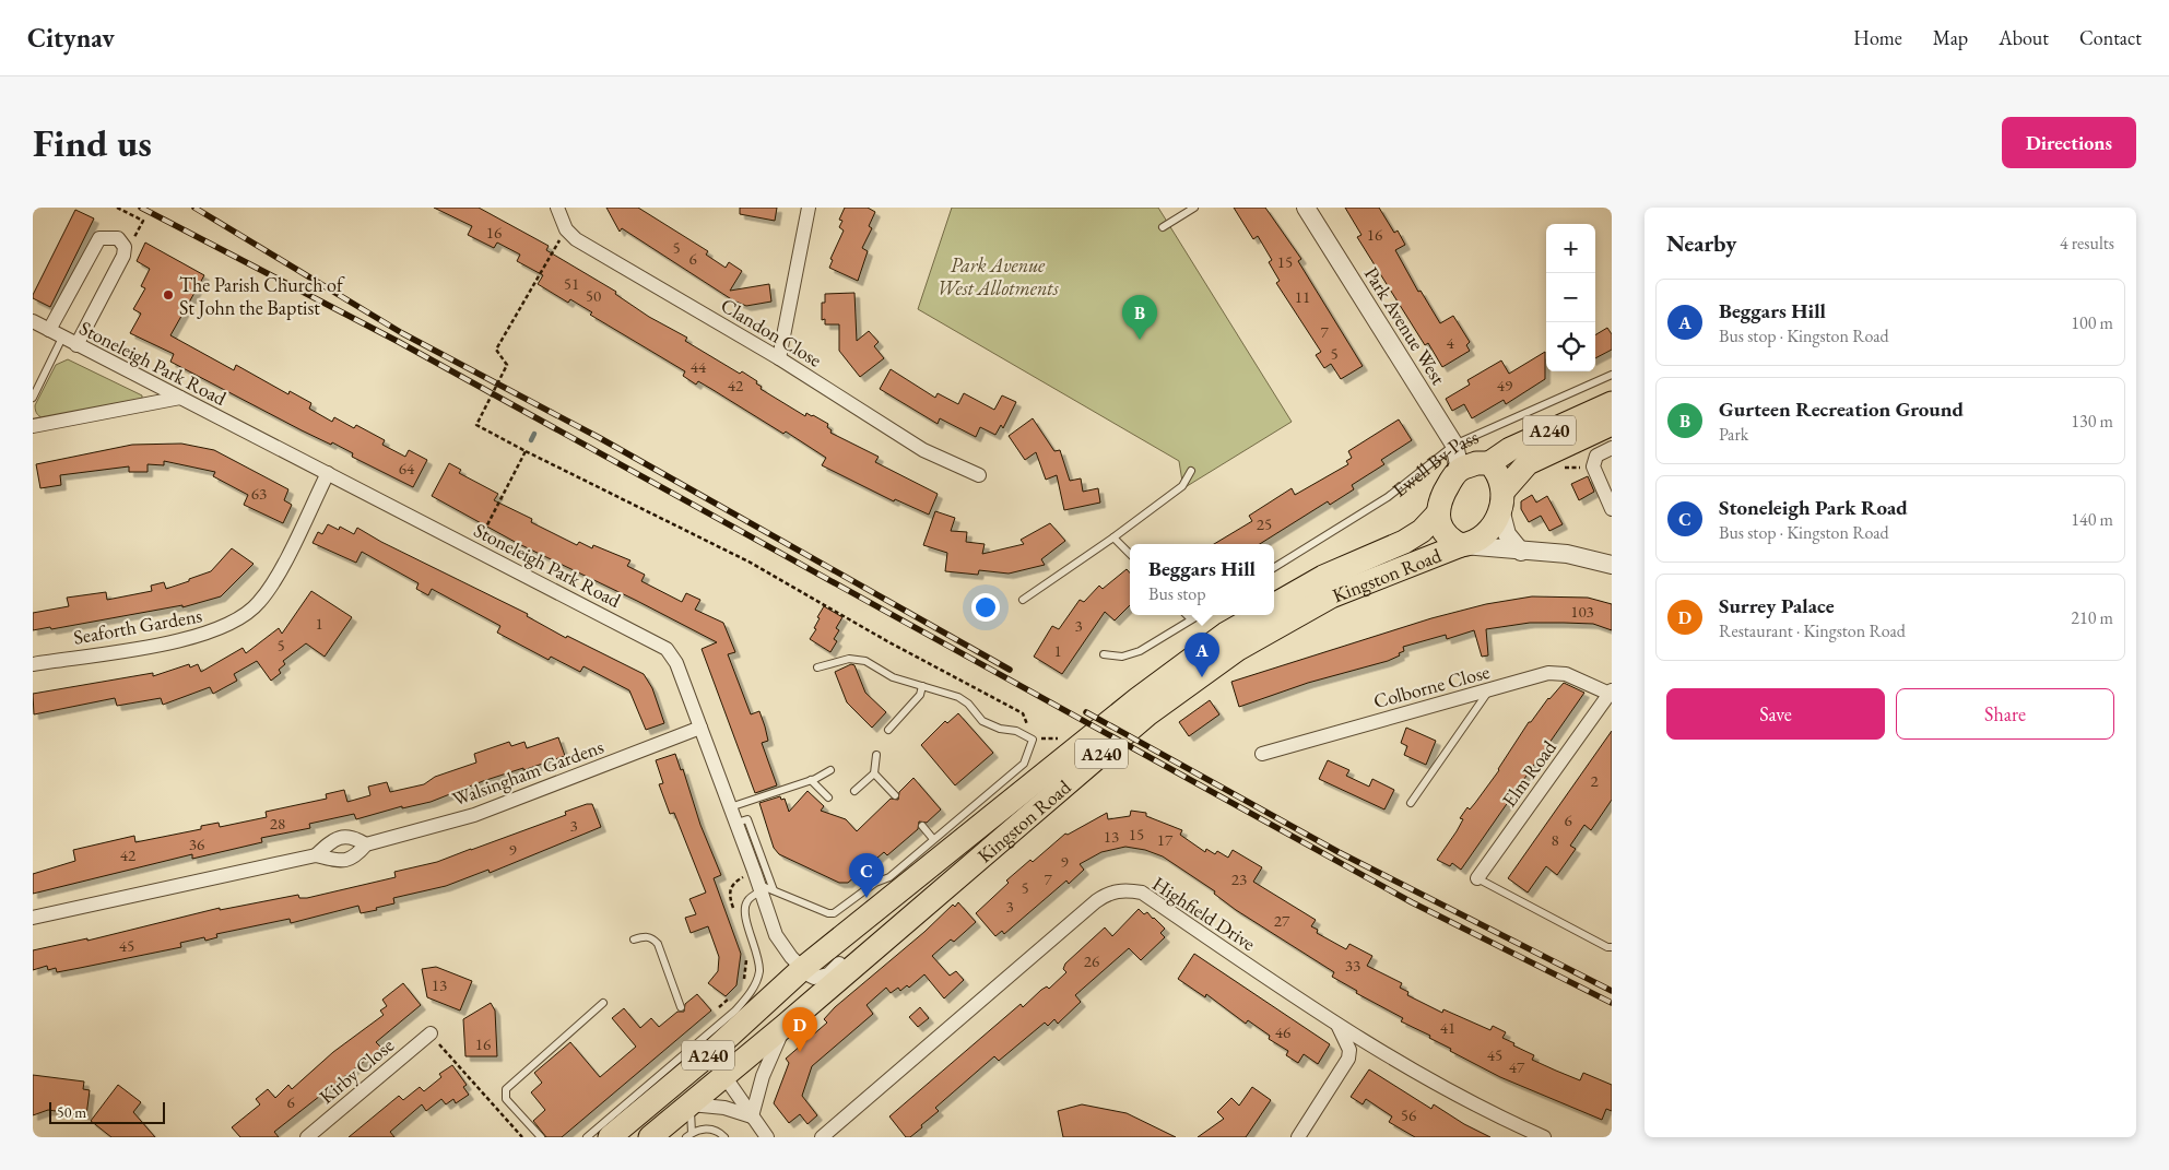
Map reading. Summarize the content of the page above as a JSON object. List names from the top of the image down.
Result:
{
  "streets": {
    "highway": ["A240", "Ewell By-Pass", "Kingston Road"],
    "street": [
      "Park Avenue West",
      "Clandon Close",
      "Stoneleigh Park Road",
      "Seaforth Gardens",
      "Colborne Close",
      "Walsingham Gardens",
      "Elm Road",
      "Highfield Drive",
      "Kirby Close"
    ]
  },
  "crossings": [
    ["Park Avenue West", "A240"],
    ["Park Avenue West", "Ewell By-Pass"],
    ["Park Avenue West", "Kingston Road"],
    ["Stoneleigh Park Road", "Kingston Road"],
    ["Stoneleigh Park Road", "Seaforth Gardens"],
    ["Stoneleigh Park Road", "Walsingham Gardens"],
    ["A240", "Ewell By-Pass"],
    ["A240", "Kingston Road"],
    ["Ewell By-Pass", "Kingston Road"],
    ["Colborne Close", "Elm Road"]
  ],
  "parks": ["Park Avenue West Allotments"],
  "places": ["The Parish Church of St John the Baptist"],
  "house_numbers": [
    "16",
    "16",
    "5",
    "6",
    "15",
    "51",
    "50",
    "11",
    "7",
    "4",
    "5",
    "44",
    "42",
    "49",
    "64",
    "63",
    "25",
    "103",
    "1",
    "3",
    "5",
    "1",
    "2",
    "6",
    "28",
    "3",
    "15",
    "13",
    "17",
    "8",
    "36",
    "9",
    "42",
    "9",
    "7",
    "23",
    "5",
    "3",
    "27",
    "45",
    "26",
    "33",
    "13",
    "41",
    "46",
    "16",
    "45",
    "47",
    "6",
    "56"
  ],
  "scale_bar": "50 m",
  "page": {
    "header": "Citynav",
    "nav": [
      "Home",
      "Map",
      "About",
      "Contact"
    ],
    "buttons": [
      "Directions",
      ["Save", "Share"]
    ],
    "title": "Find us",
    "heading": ["Nearby", "4 results"],
    "map_buttons": ["+", "−"],
    "list": [
      {
        "mark": "A",
        "name": "Beggars Hill",
        "note": "Bus stop · Kingston Road",
        "value": "100 m"
      },
      {
        "mark": "B",
        "name": "Gurteen Recreation Ground",
        "note": "Park",
        "value": "130 m"
      },
      {
        "mark": "C",
        "name": "Stoneleigh Park Road",
        "note": "Bus stop · Kingston Road",
        "value": "140 m"
      },
      {
        "mark": "D",
        "name": "Surrey Palace",
        "note": "Restaurant · Kingston Road",
        "value": "210 m"
      }
    ],
    "pins": [
      "B",
      "A",
      "C",
      "D"
    ],
    "popup": ["Beggars Hill", "Bus stop"],
    "scale": "50 m"
  }
}
